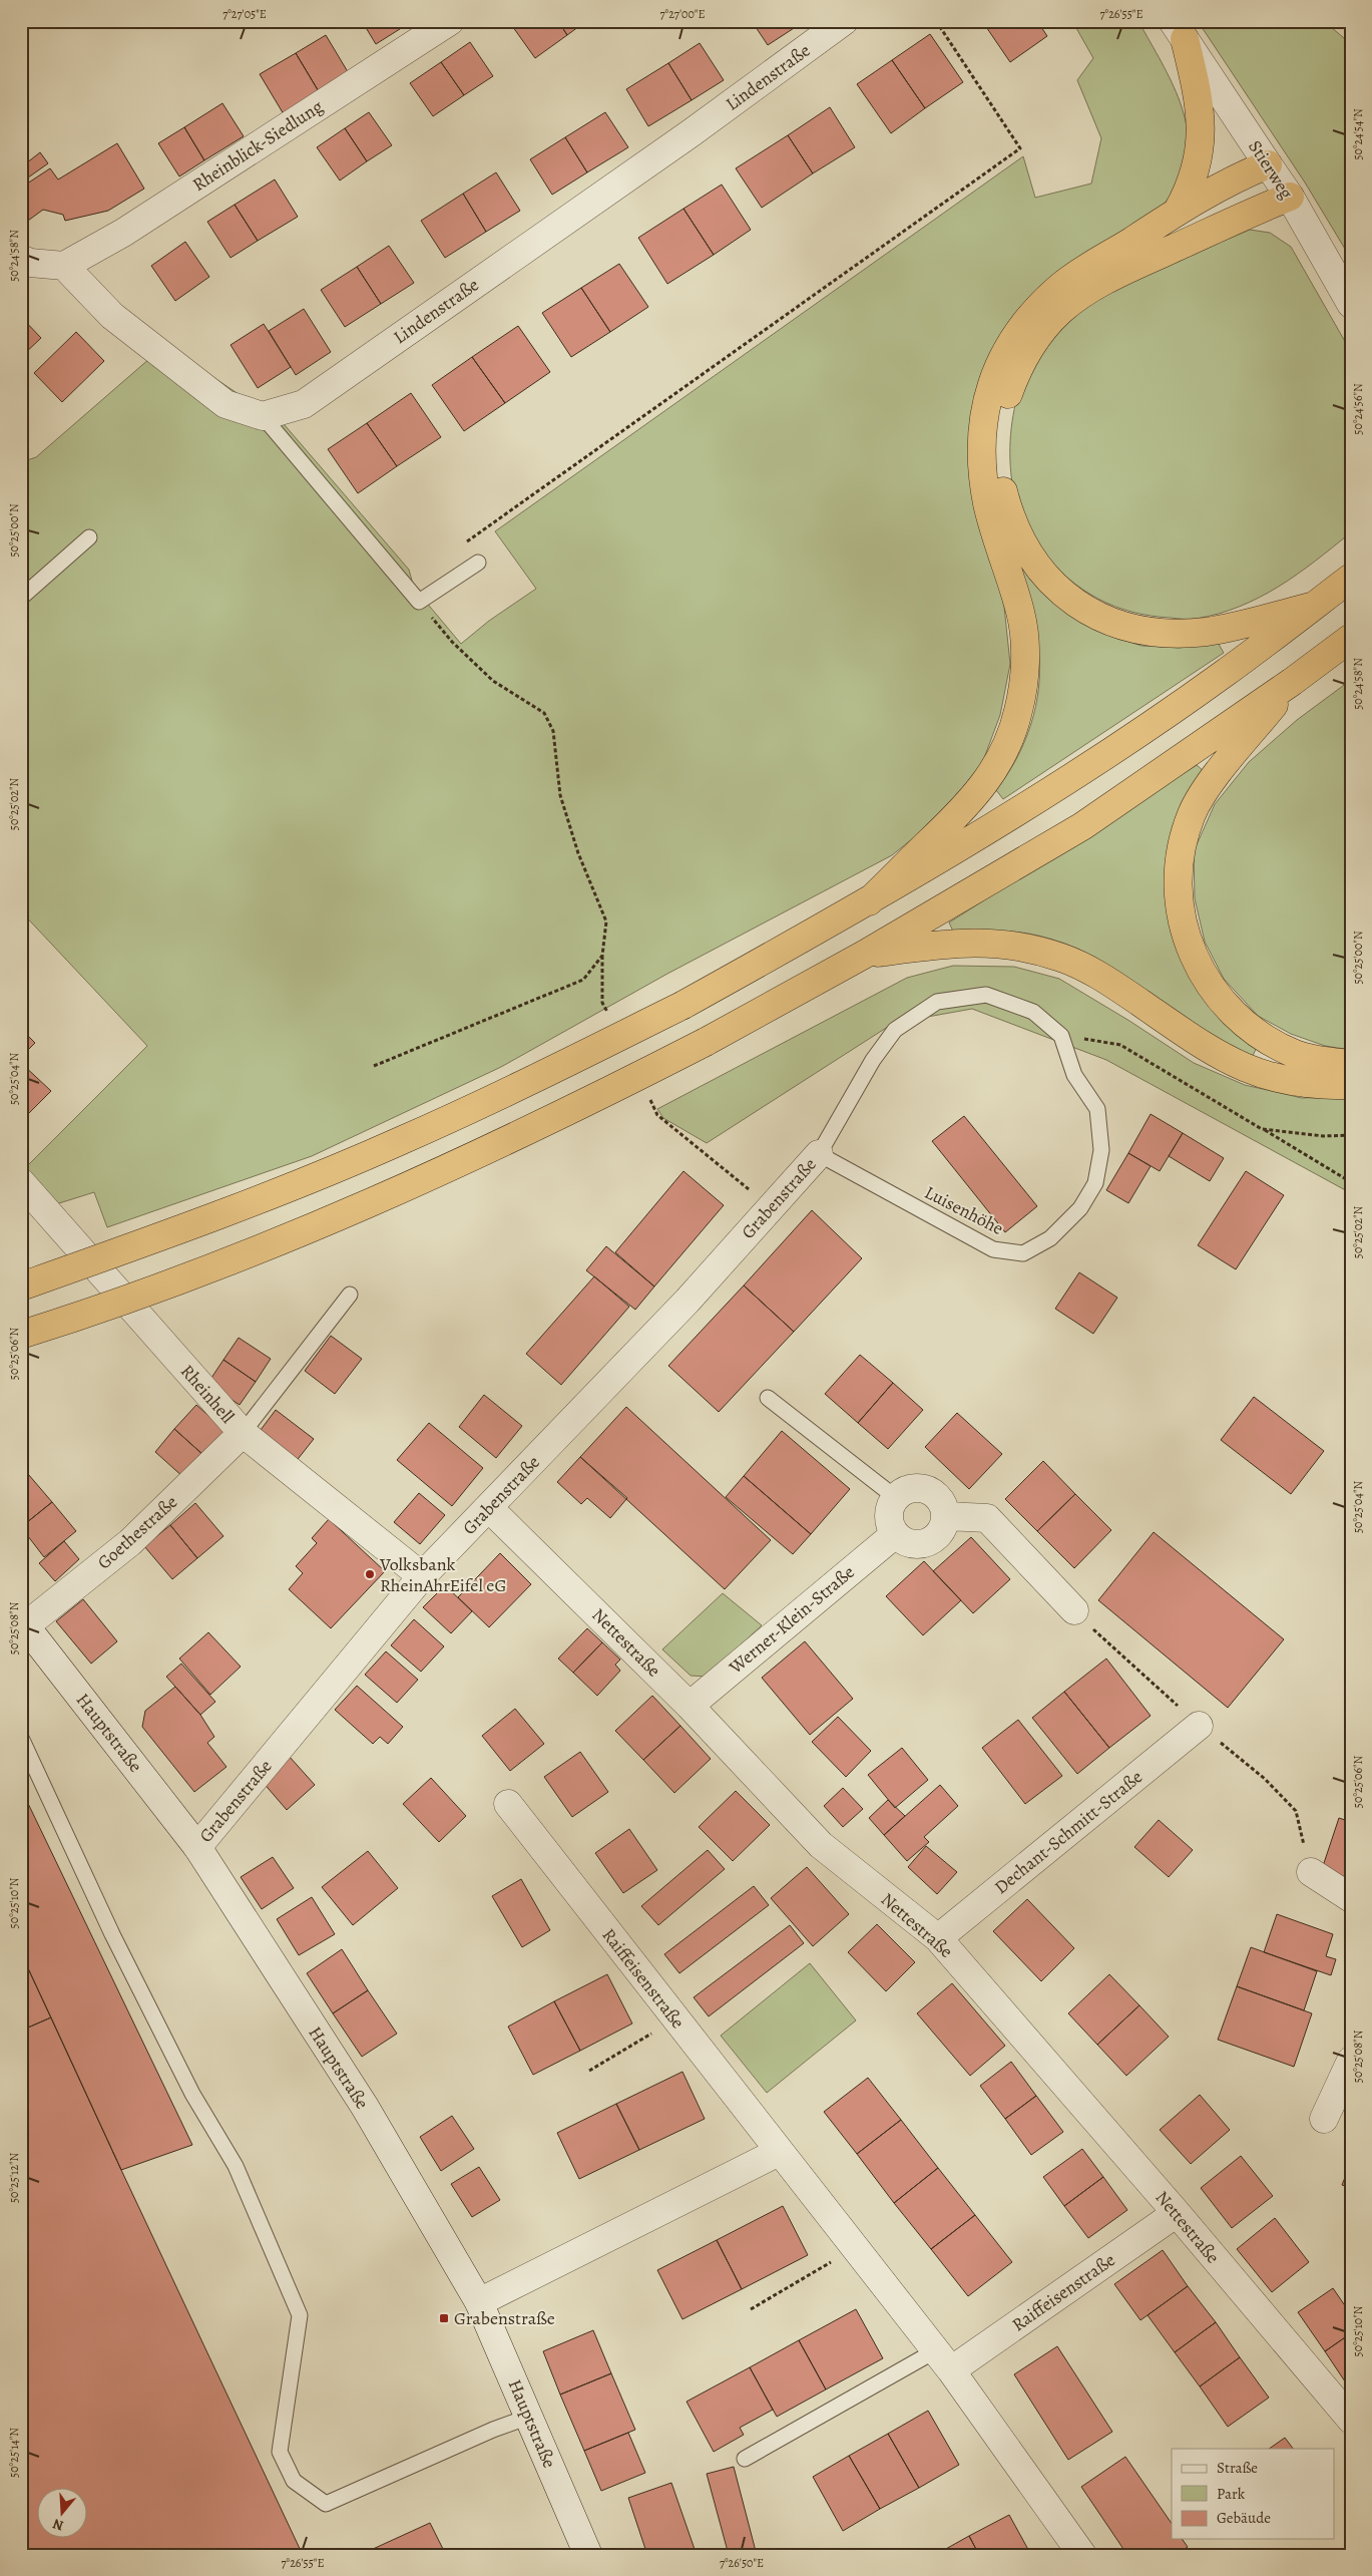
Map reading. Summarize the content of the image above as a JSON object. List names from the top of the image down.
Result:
{
  "streets": {
    "street": [
      "Lindenstraße",
      "Rheinblick-Siedlung",
      "Stierweg",
      "Grabenstraße",
      "Rheinhell",
      "Goethestraße",
      "Werner-Klein-Straße",
      "Nettestraße",
      "Hauptstraße",
      "Dechant-Schmitt-Straße",
      "Raiffeisenstraße"
    ],
    "lane": ["Luisenhöhe"]
  },
  "crossings": [
    ["Grabenstraße", "Luisenhöhe"],
    ["Grabenstraße", "Rheinhell"],
    ["Grabenstraße", "Nettestraße"],
    ["Grabenstraße", "Hauptstraße"],
    ["Rheinhell", "Goethestraße"],
    ["Goethestraße", "Hauptstraße"],
    ["Werner-Klein-Straße", "Nettestraße"],
    ["Nettestraße", "Dechant-Schmitt-Straße"],
    ["Nettestraße", "Raiffeisenstraße"]
  ],
  "places": {
    "other": ["Volksbank RheinAhrEifel eG"],
    "transit": ["Grabenstraße"]
  },
  "legend": ["Straße", "Park", "Gebäude"],
  "north": "bottom",
  "coordinates": [
    "7°27'05\"E",
    "7°27'00\"E",
    "7°26'55\"E",
    "50°24'54\"N",
    "50°24'58\"N",
    "50°24'56\"N",
    "50°25'00\"N",
    "50°25'02\"N",
    "50°25'04\"N",
    "50°25'06\"N",
    "50°25'08\"N",
    "50°25'10\"N",
    "50°25'12\"N",
    "50°25'14\"N",
    "7°26'50\"E"
  ]
}
